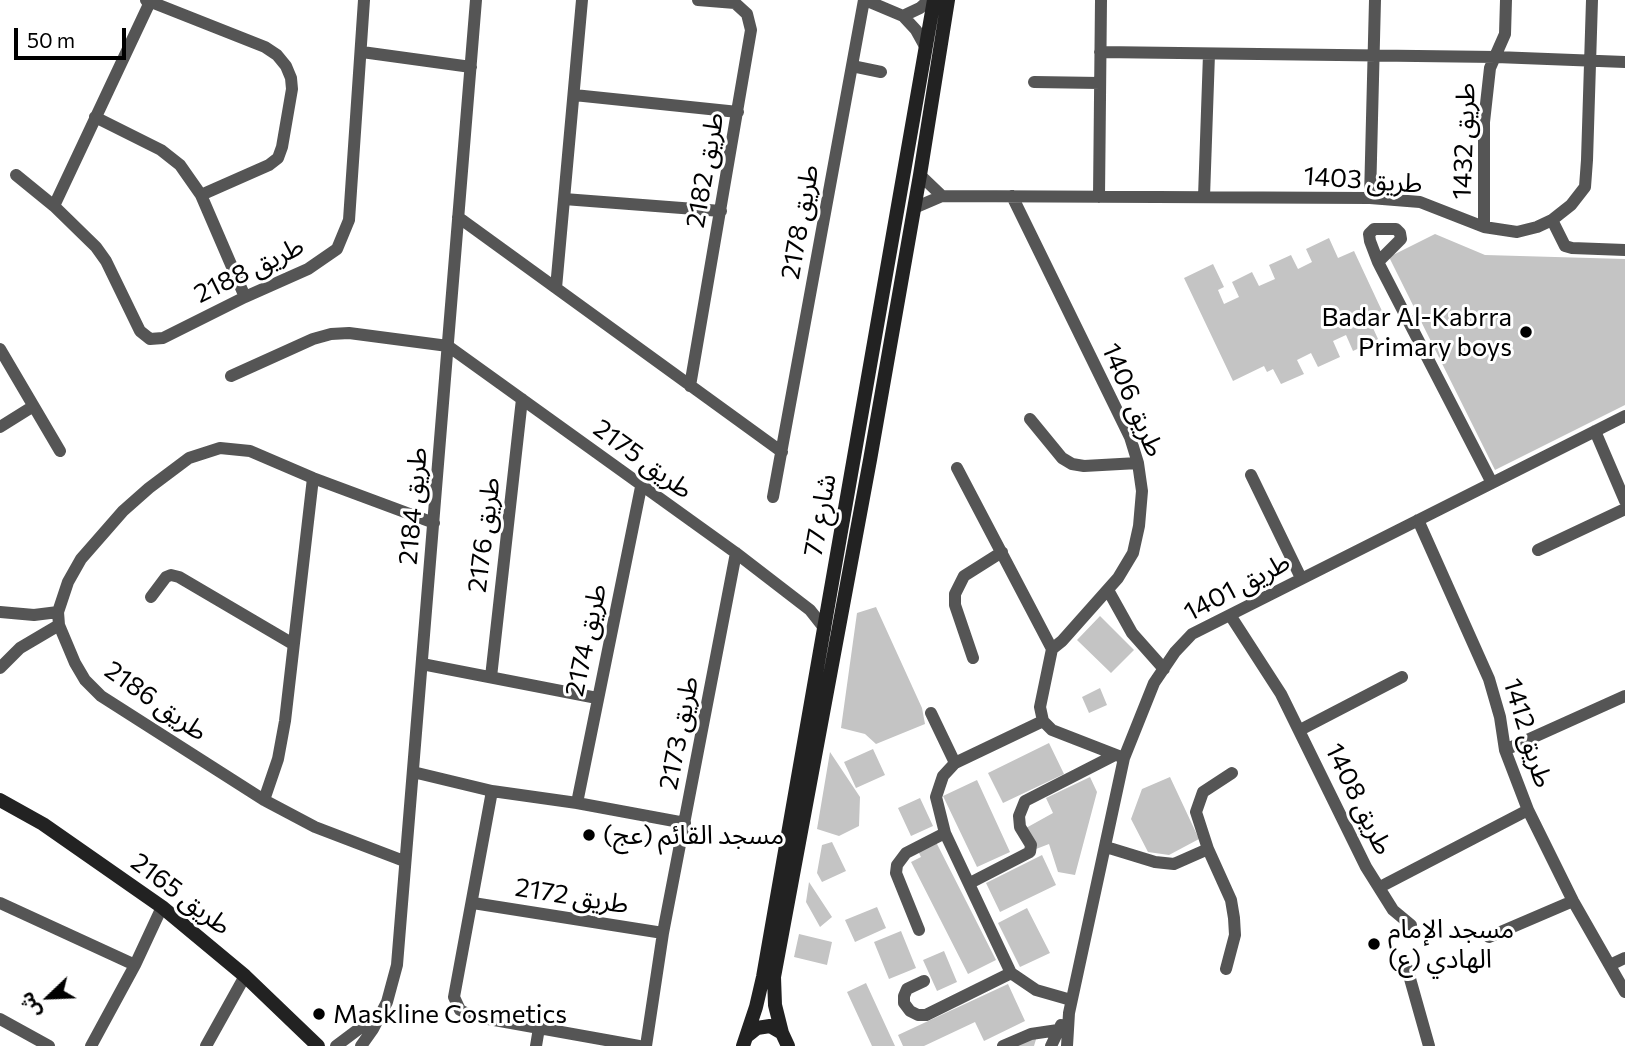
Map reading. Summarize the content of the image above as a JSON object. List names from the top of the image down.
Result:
{
  "streets": {
    "street": [
      "طريق 1432",
      "طريق 2182",
      "طريق 1403",
      "طريق 2178",
      "طريق 2188",
      "طريق 1406",
      "طريق 2175",
      "طريق 2184",
      "شارع 77",
      "طريق 2176",
      "طريق 1401",
      "طريق 2174",
      "طريق 2186",
      "طريق 2173",
      "طريق 1412",
      "طريق 1408",
      "طريق 2165",
      "طريق 2172"
    ]
  },
  "crossings": [
    ["طريق 1432", "طريق 1403"],
    ["طريق 1403", "طريق 1406"],
    ["طريق 1403", "شارع 77"],
    ["طريق 2175", "طريق 2184"],
    ["طريق 2175", "شارع 77"],
    ["طريق 2175", "طريق 2176"],
    ["طريق 2175", "طريق 2174"],
    ["طريق 2175", "طريق 2173"],
    ["طريق 2184", "طريق 2186"],
    ["طريق 1401", "طريق 1412"],
    ["طريق 1401", "طريق 1408"],
    ["طريق 2173", "طريق 2172"],
    ["طريق 1412", "طريق 1408"]
  ],
  "places": [
    "Badar Al-Kabrra Primary boys",
    "مسجد القائم (عج)",
    "مسجد الإمام الهادي (ع)",
    "Maskline Cosmetics"
  ],
  "scale_bar": "50 m",
  "north": "bottom left"
}
